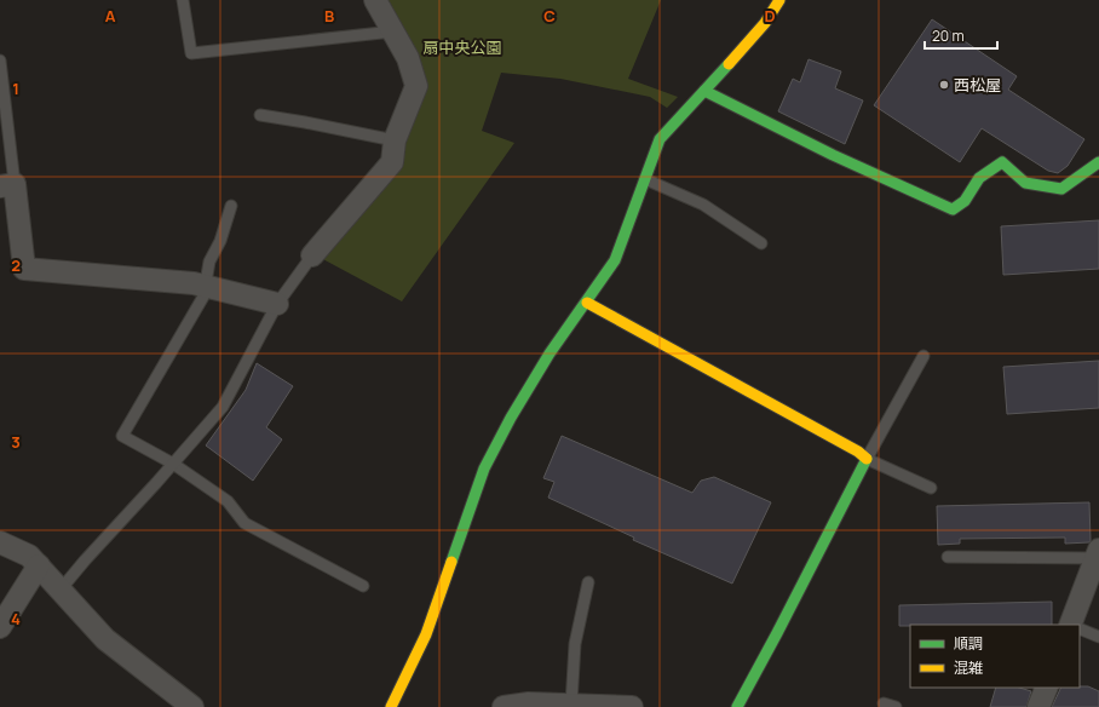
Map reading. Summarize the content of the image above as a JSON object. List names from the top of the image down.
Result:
{
  "parks": ["扇中央公園"],
  "places": ["西松屋"],
  "legend": ["順調", "混雑"],
  "scale_bar": "20 m",
  "grid": {
    "columns": [
      "A",
      "B",
      "C",
      "D"
    ],
    "rows": [
      "1",
      "2",
      "3",
      "4"
    ]
  }
}
